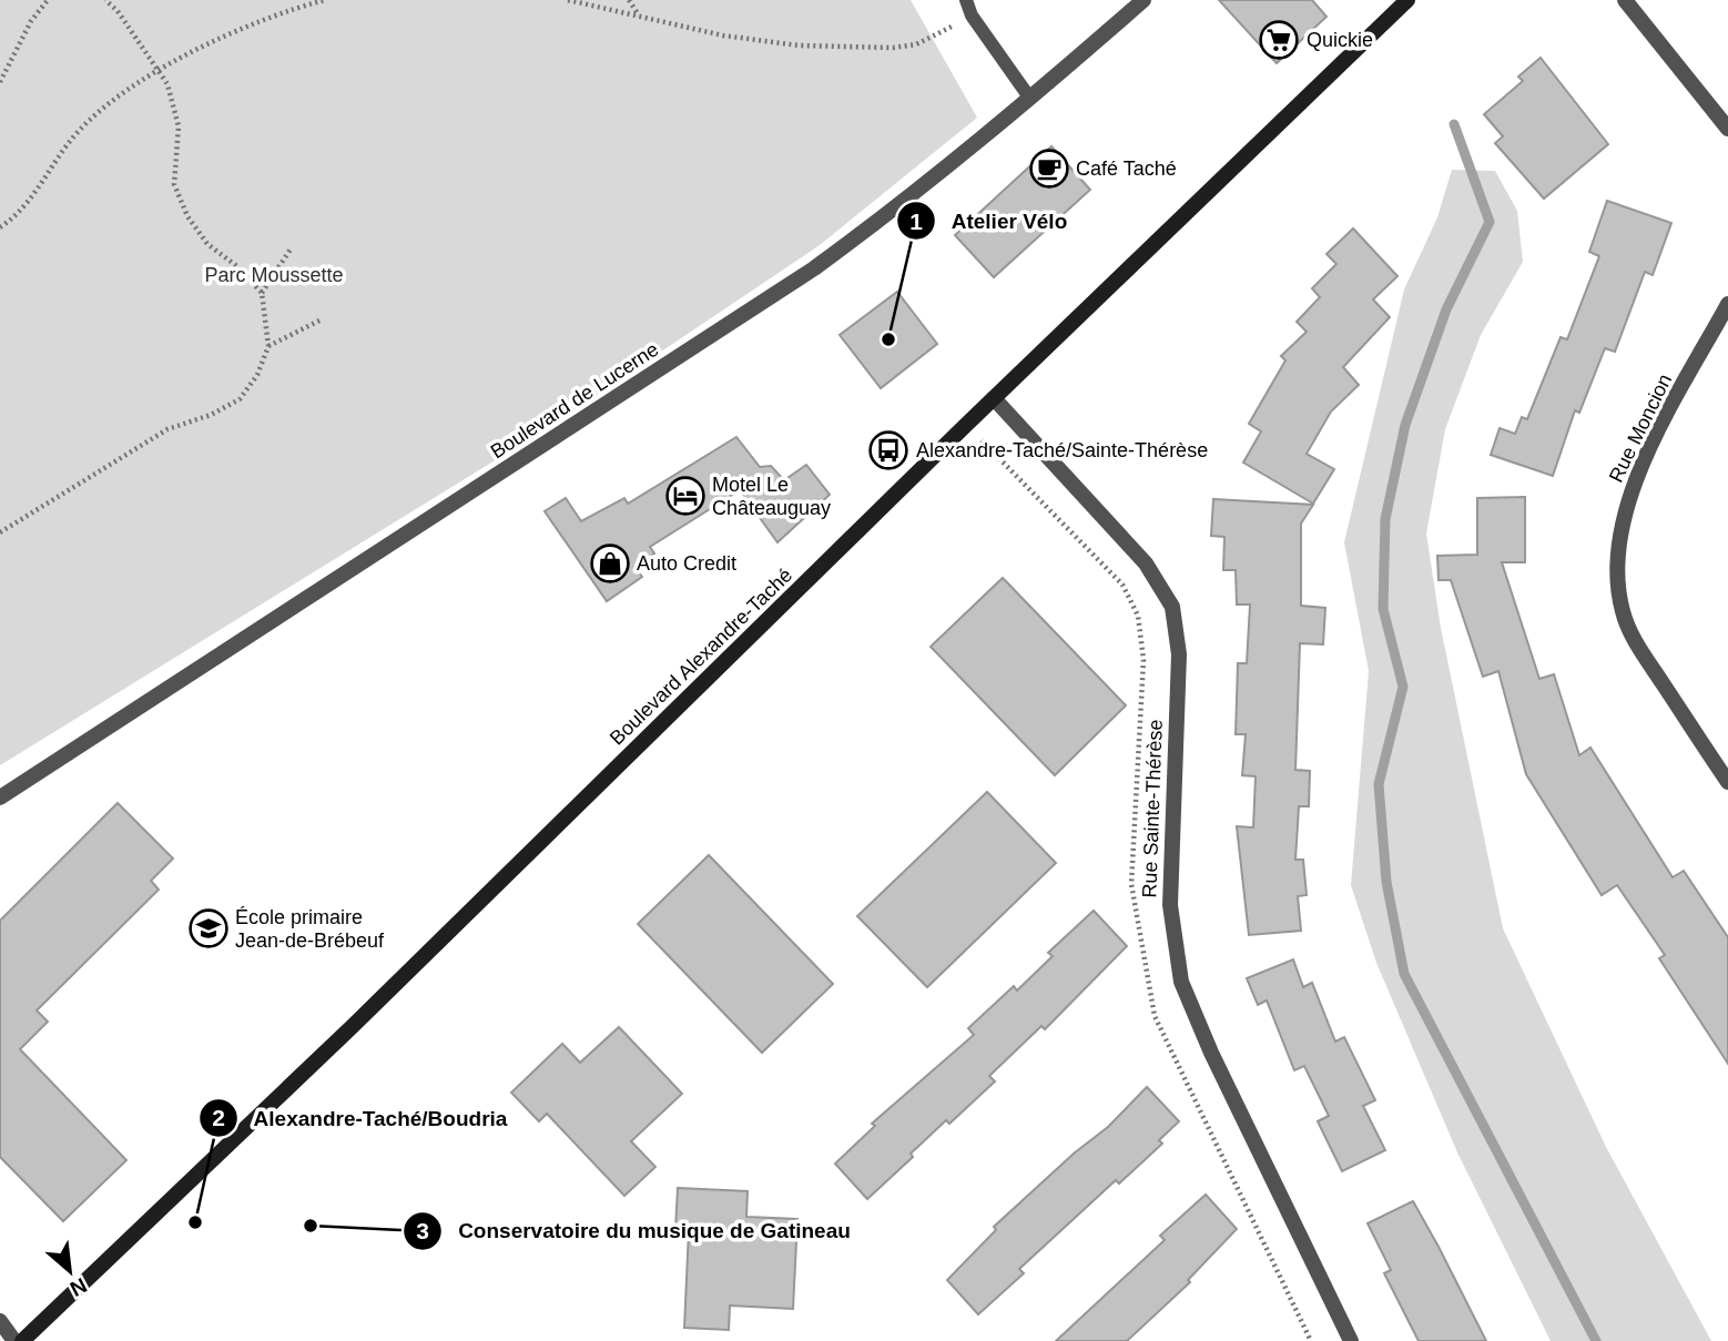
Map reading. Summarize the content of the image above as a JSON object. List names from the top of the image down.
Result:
{
  "streets": {
    "main road": ["Boulevard Alexandre-Taché"],
    "street": ["Boulevard de Lucerne", "Rue Moncion", "Rue Sainte-Thérèse"]
  },
  "crossings": [
    ["Boulevard Alexandre-Taché", "Rue Sainte-Thérèse"]
  ],
  "parks": ["Parc Moussette"],
  "places": {
    "supermarket": ["Quickie"],
    "cafe": ["Café Taché"],
    "other": ["Atelier Vélo", "Alexandre-Taché/Boudria", "Conservatoire du musique de Gatineau"],
    "bus stop": ["Alexandre-Taché/Sainte-Thérèse"],
    "hotel": ["Motel Le Châteauguay"],
    "shop": ["Auto Credit"],
    "school or university": ["École primaire Jean-de-Brébeuf"]
  },
  "north": "bottom right"
}
